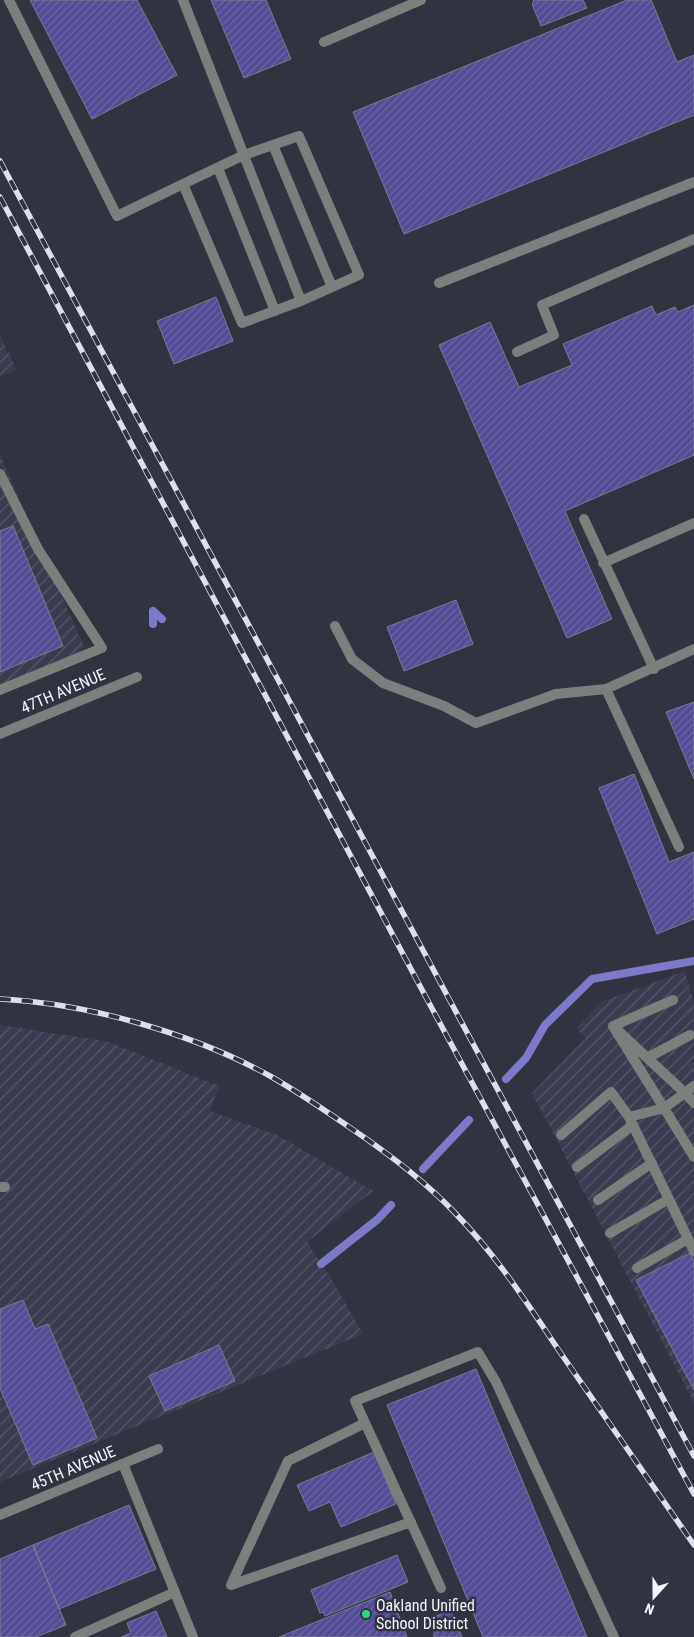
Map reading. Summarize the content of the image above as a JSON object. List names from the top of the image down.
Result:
{
  "streets": {
    "street": ["47TH AVENUE", "45TH AVENUE"]
  },
  "places": ["Oakland Unified School District"],
  "north": "bottom"
}
